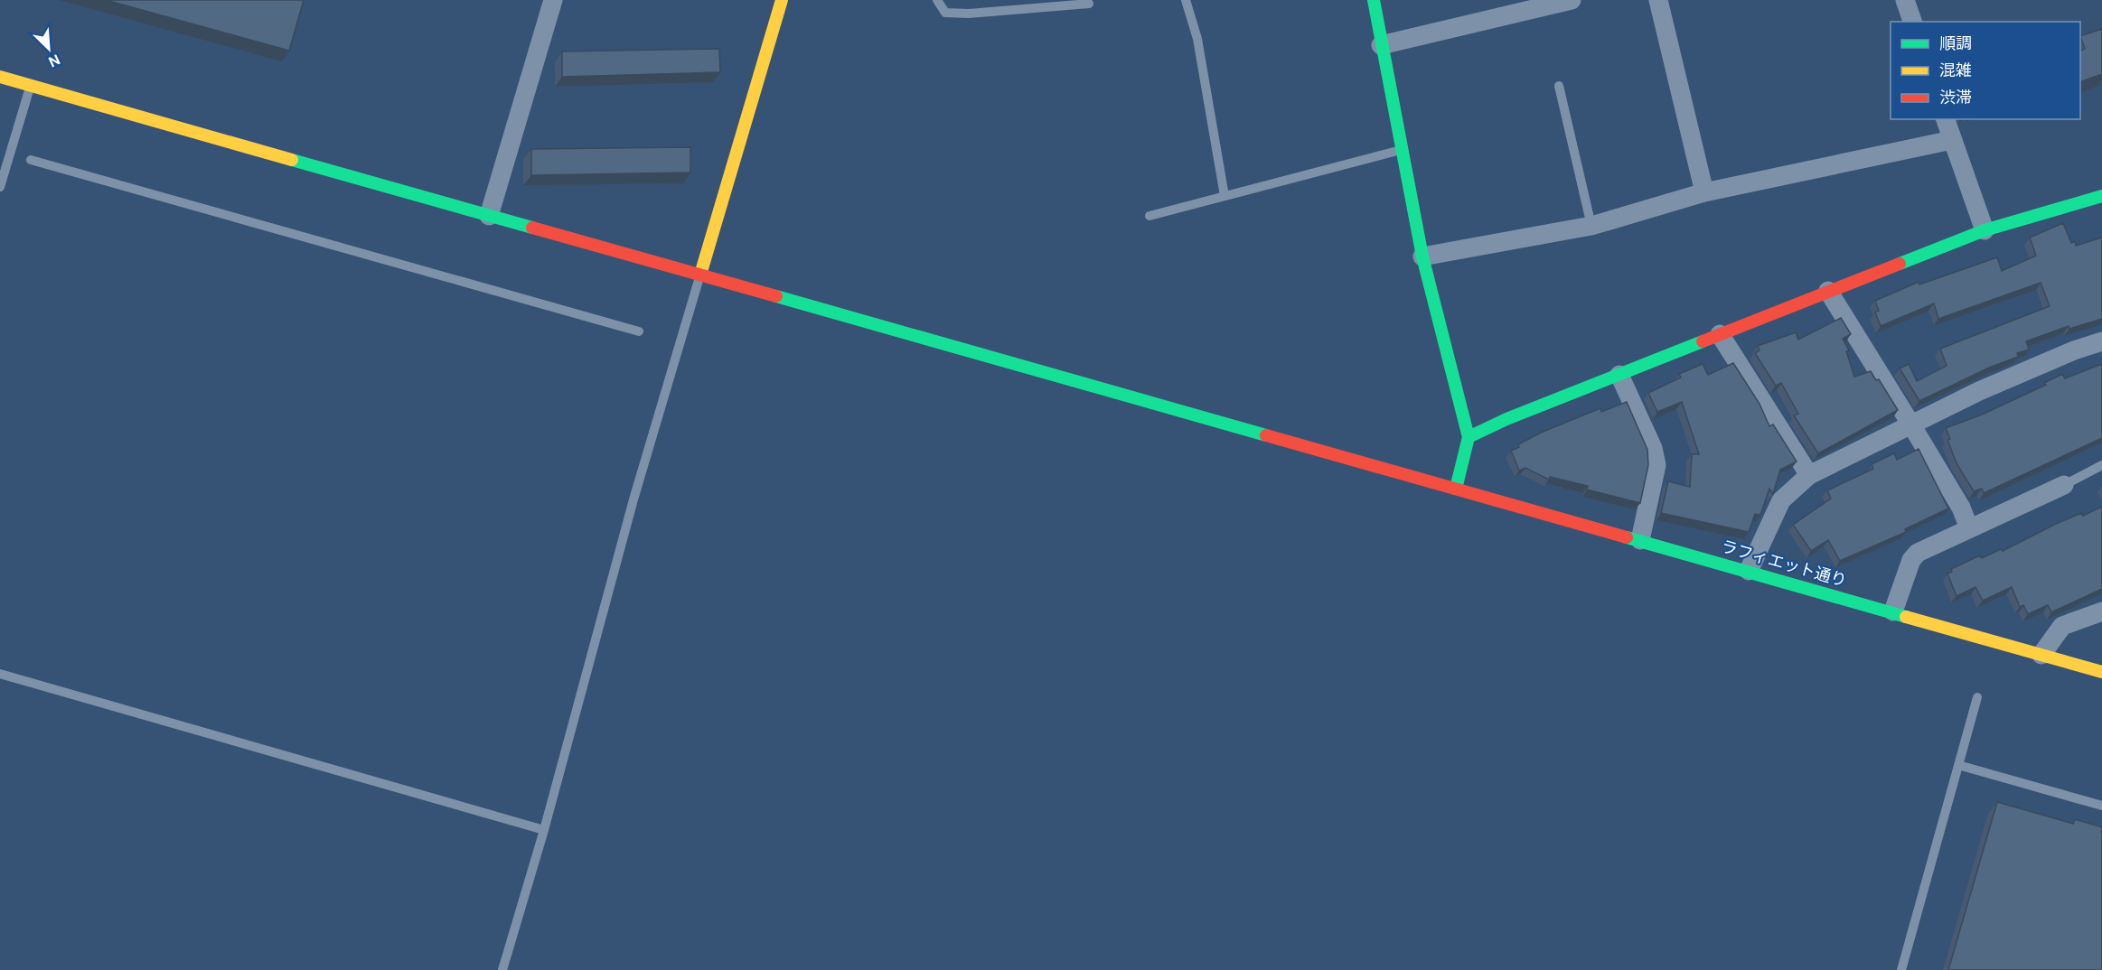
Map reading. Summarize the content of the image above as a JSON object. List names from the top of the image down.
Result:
{
  "streets": {
    "street": ["ラフィエット通り"]
  },
  "legend": ["順調", "混雑", "渋滞"],
  "north": "bottom right"
}
